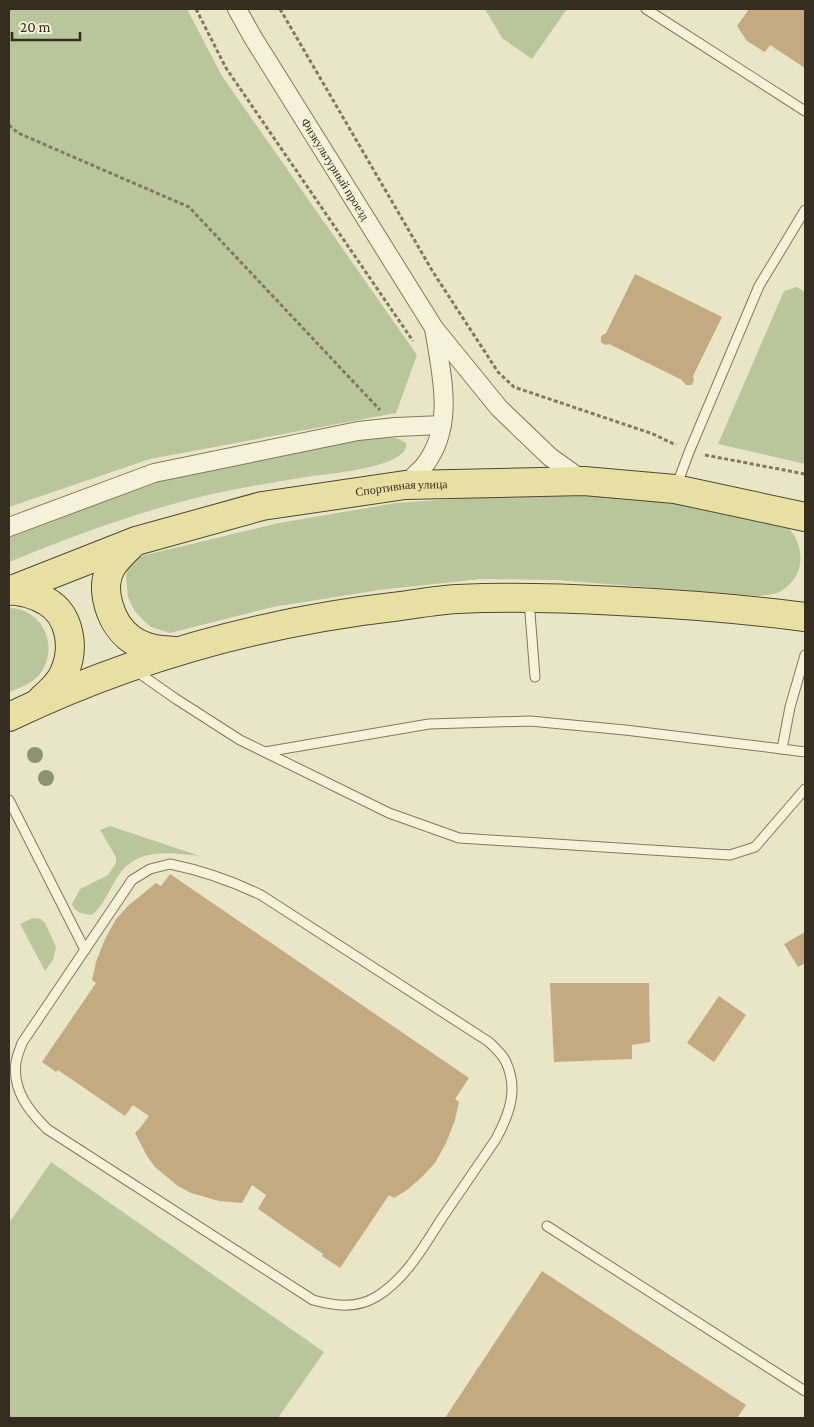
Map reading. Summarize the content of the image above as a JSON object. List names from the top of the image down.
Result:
{
  "streets": {
    "main road": ["Спортивная улица"],
    "street": ["Физкультурный проезд"]
  },
  "crossings": [
    ["Физкультурный проезд", "Спортивная улица"]
  ],
  "scale_bar": "20 m"
}
